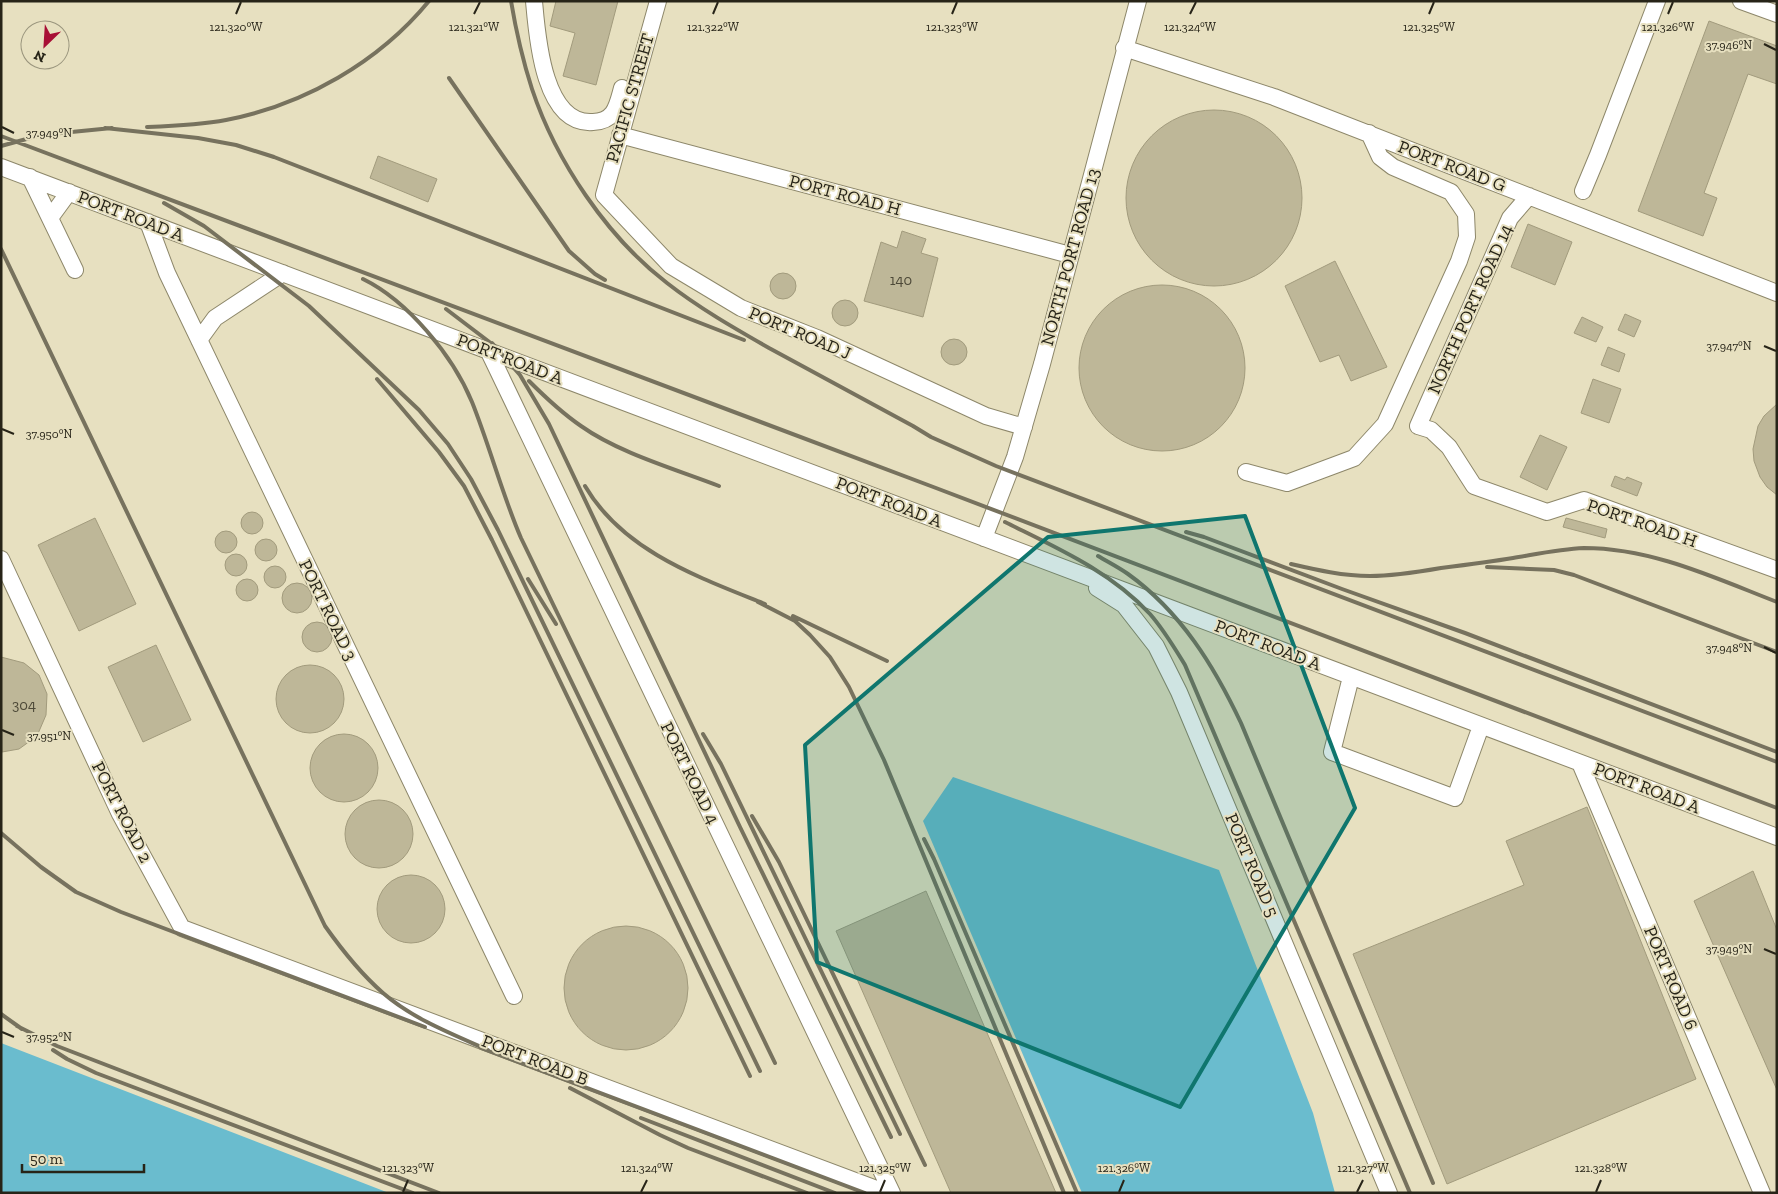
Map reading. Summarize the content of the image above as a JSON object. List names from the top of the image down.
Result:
{
  "streets": {
    "lane": [
      "PACIFIC STREET",
      "PORT ROAD G",
      "PORT ROAD H",
      "PORT ROAD A",
      "NORTH PORT ROAD 13",
      "NORTH PORT ROAD 14",
      "PORT ROAD J",
      "PORT ROAD 3",
      "PORT ROAD 4",
      "PORT ROAD 2",
      "PORT ROAD 5",
      "PORT ROAD 6",
      "PORT ROAD B"
    ]
  },
  "crossings": [
    ["PACIFIC STREET", "PORT ROAD H"],
    ["PACIFIC STREET", "PORT ROAD J"],
    ["PORT ROAD G", "NORTH PORT ROAD 13"],
    ["PORT ROAD G", "NORTH PORT ROAD 14"],
    ["PORT ROAD H", "NORTH PORT ROAD 13"],
    ["PORT ROAD H", "NORTH PORT ROAD 14"],
    ["PORT ROAD A", "NORTH PORT ROAD 13"],
    ["PORT ROAD A", "PORT ROAD 3"],
    ["PORT ROAD A", "PORT ROAD 4"],
    ["PORT ROAD A", "PORT ROAD 5"],
    ["PORT ROAD A", "PORT ROAD 6"],
    ["NORTH PORT ROAD 13", "PORT ROAD J"],
    ["PORT ROAD 2", "PORT ROAD B"]
  ],
  "house_numbers": ["140", "304"],
  "scale_bar": "50 m",
  "north": "bottom left",
  "coordinates": [
    "121.320°W",
    "121.321°W",
    "121.322°W",
    "121.323°W",
    "121.324°W",
    "121.325°W",
    "121.326°W",
    "37.946°N",
    "37.949°N",
    "37.947°N",
    "37.950°N",
    "37.948°N",
    "37.951°N",
    "37.952°N",
    "121.327°W",
    "121.328°W"
  ]
}
